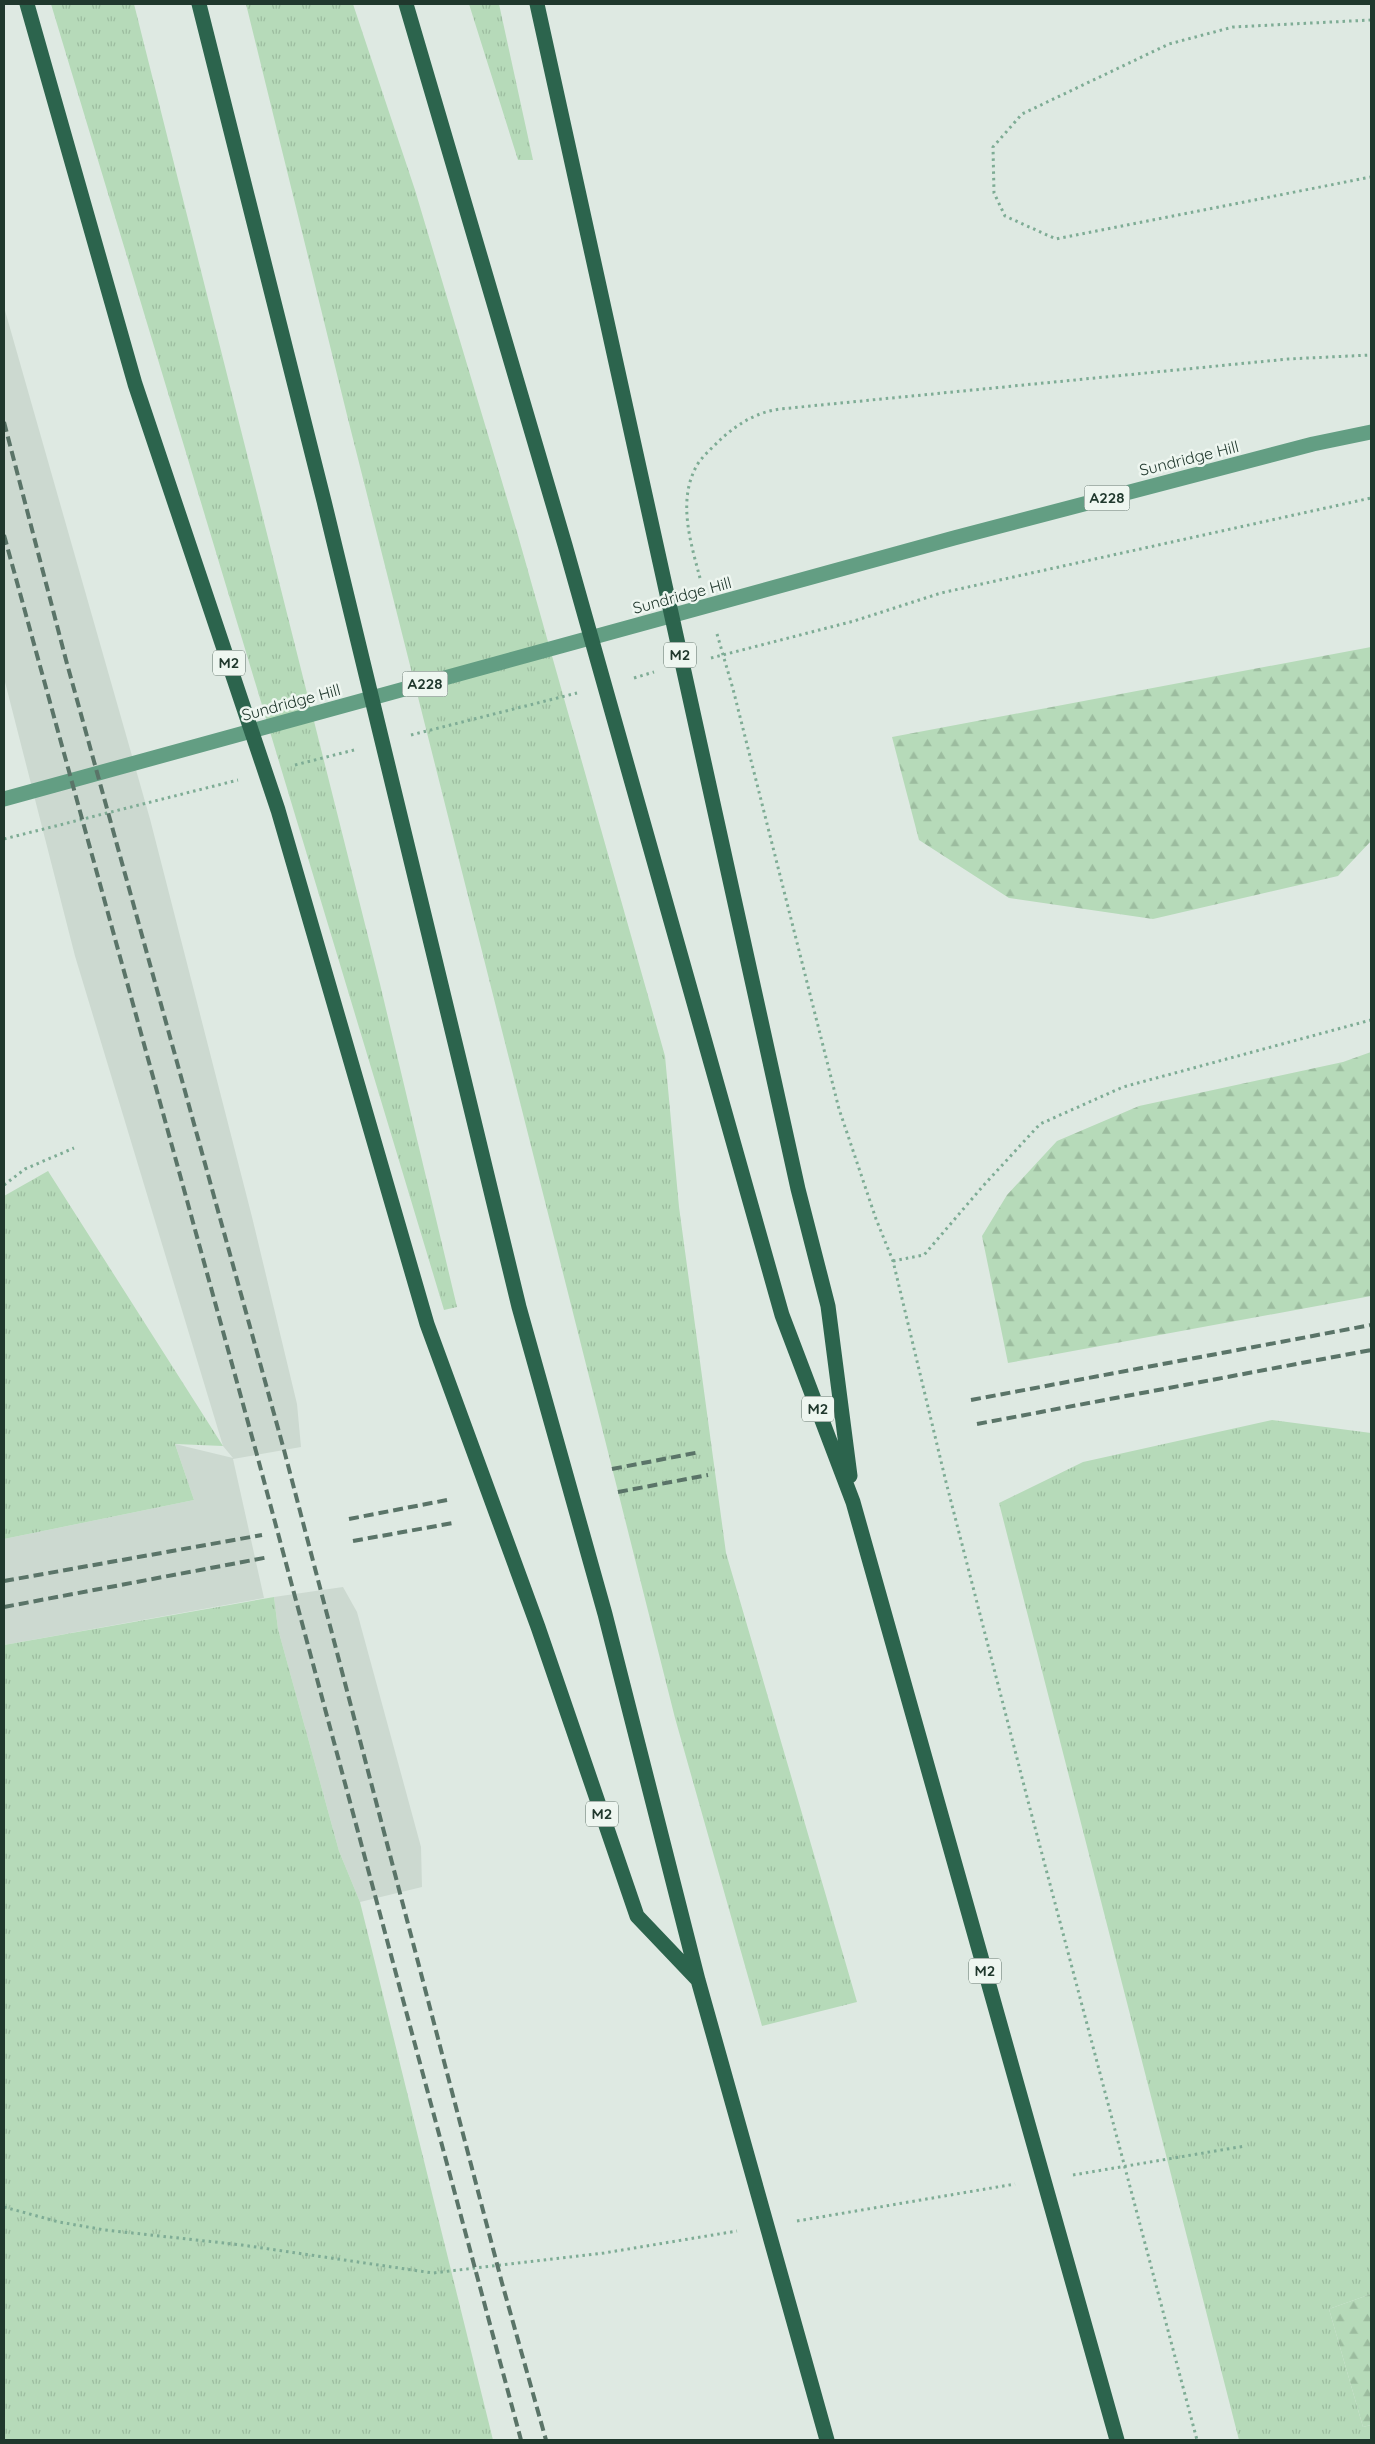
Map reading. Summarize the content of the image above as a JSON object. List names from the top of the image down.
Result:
{
  "streets": {
    "highway": ["M2"],
    "main road": ["Sundridge Hill", "A228"]
  }
}
